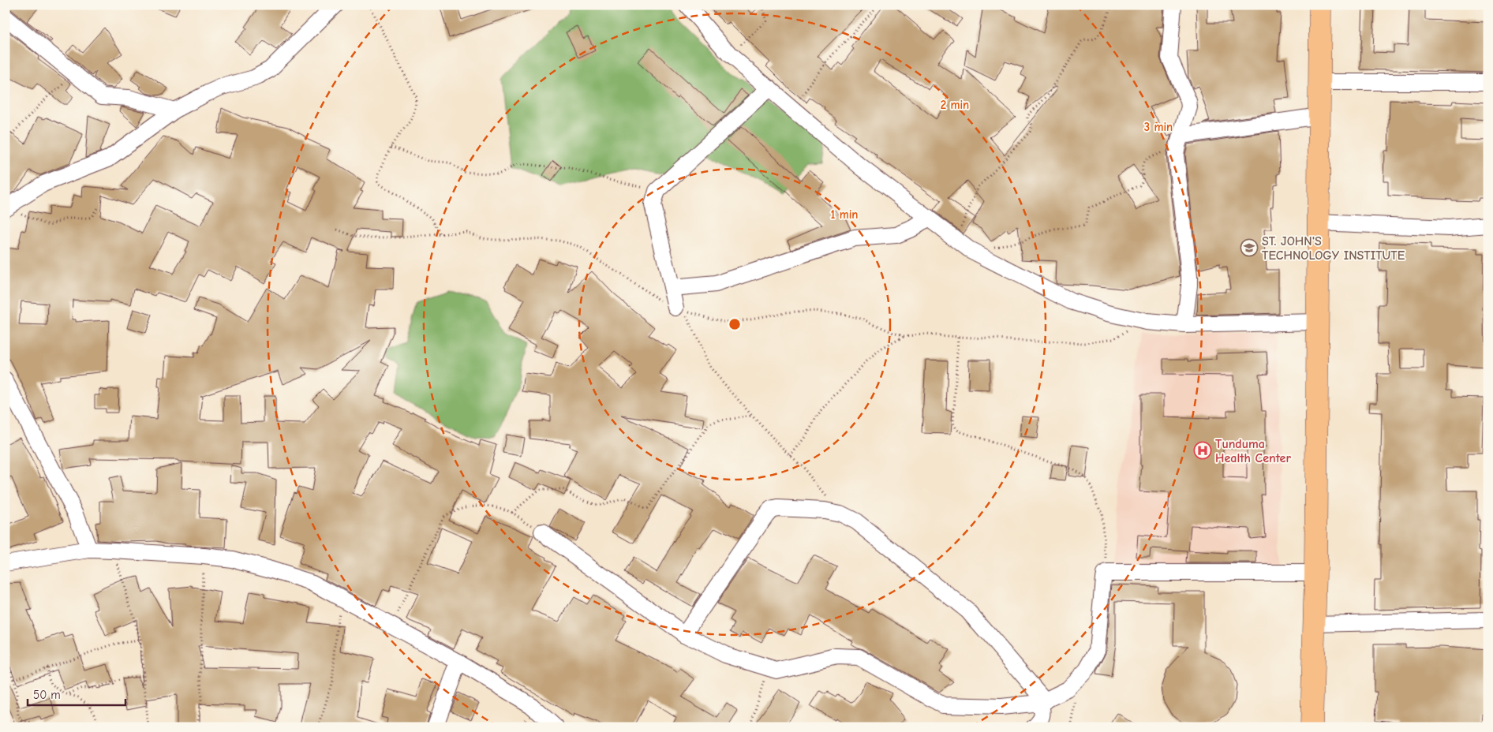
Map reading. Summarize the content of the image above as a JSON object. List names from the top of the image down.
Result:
{
  "places": {
    "school or university": ["ST. JOHN'S TECHNOLOGY INSTITUTE"],
    "hospital": ["Tunduma Health Center"]
  },
  "scale_bar": "50 m",
  "rings": ["2 min", "3 min", "1 min"]
}
